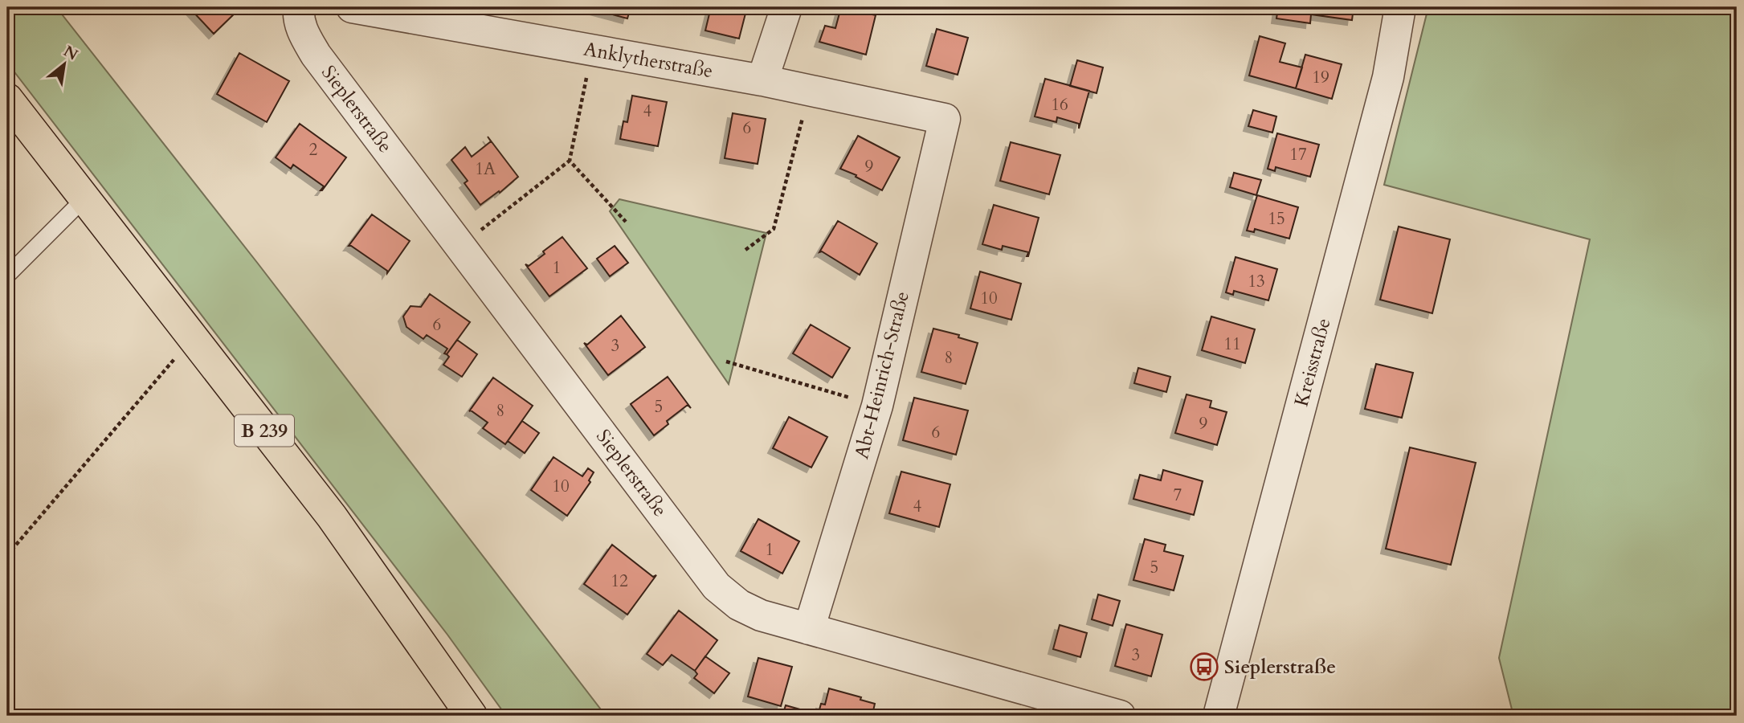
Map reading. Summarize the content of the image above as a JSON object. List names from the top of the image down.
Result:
{
  "streets": {
    "main road": ["B 239"],
    "street": [
      "Anklytherstraße",
      "Sieplerstraße",
      "Kreisstraße",
      "Abt-Heinrich-Straße"
    ]
  },
  "crossings": [
    ["Anklytherstraße", "Abt-Heinrich-Straße"],
    ["Sieplerstraße", "Abt-Heinrich-Straße"]
  ],
  "places": {
    "bus stop": ["Sieplerstraße"]
  },
  "house_numbers": [
    "19",
    "16",
    "4",
    "6",
    "2",
    "17",
    "9",
    "1A",
    "15",
    "1",
    "13",
    "10",
    "6",
    "11",
    "3",
    "8",
    "5",
    "8",
    "9",
    "6",
    "10",
    "7",
    "4",
    "1",
    "5",
    "12",
    "3"
  ],
  "north": "top right"
}
